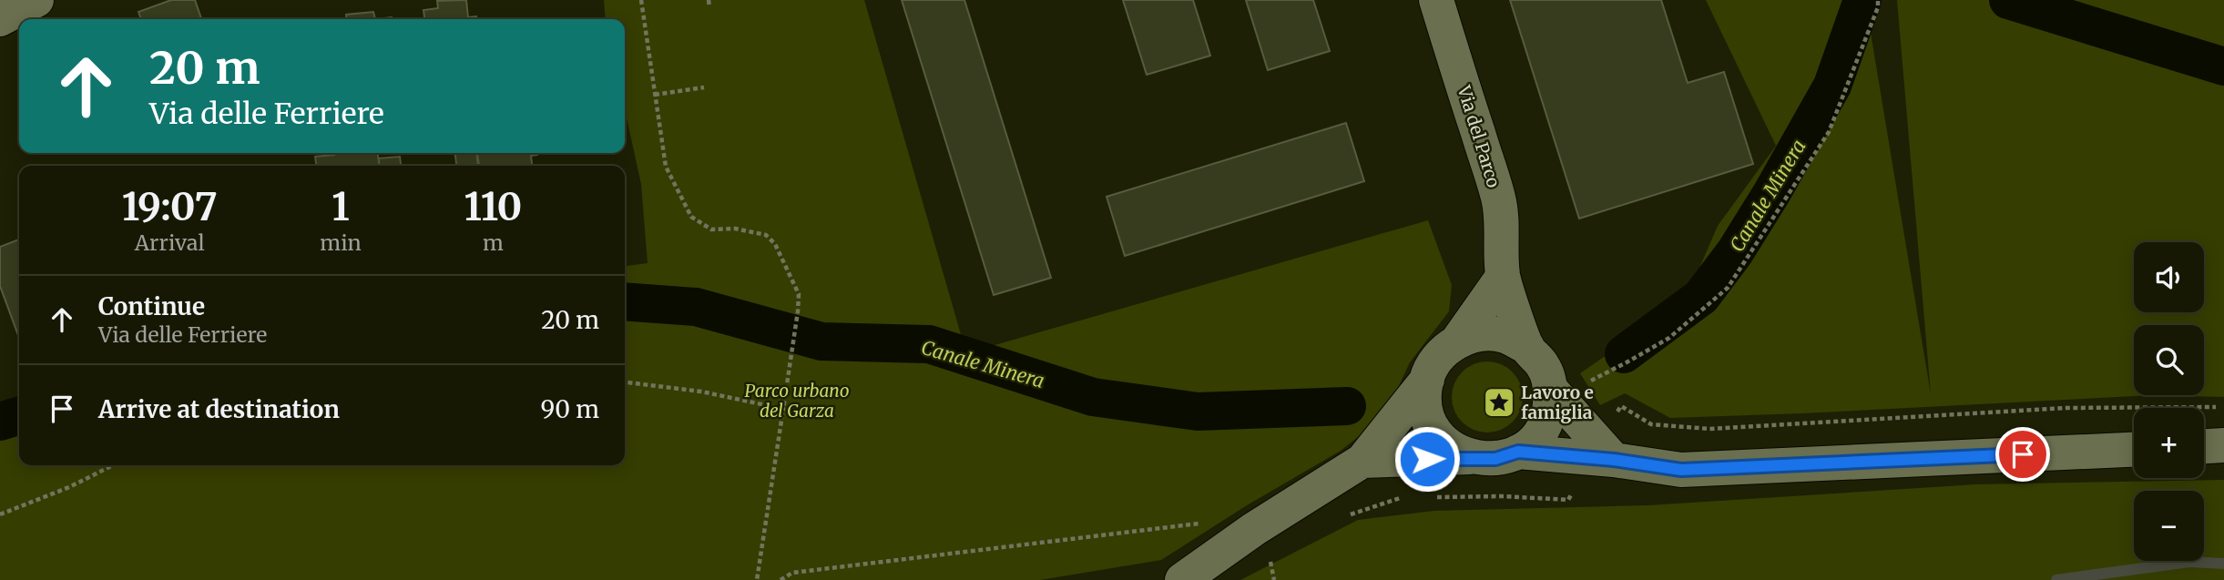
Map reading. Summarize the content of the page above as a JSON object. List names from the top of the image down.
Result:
{
  "streets": {
    "street": ["Via del Parco"]
  },
  "water": ["Canale Minera"],
  "parks": ["Parco urbano del Garza"],
  "places": {
    "place": ["Lavoro e famiglia"]
  },
  "page": {
    "turn": ["20 m", "Via delle Ferriere"],
    "eta": [
      "19:07",
      "Arrival",
      "1",
      "min",
      "110",
      "m"
    ],
    "map_buttons": ["+", "−"],
    "list": [
      {
        "name": "Continue",
        "note": "Via delle Ferriere",
        "value": "20 m"
      },
      {
        "name": "Arrive at destination",
        "value": "90 m"
      }
    ]
  }
}
